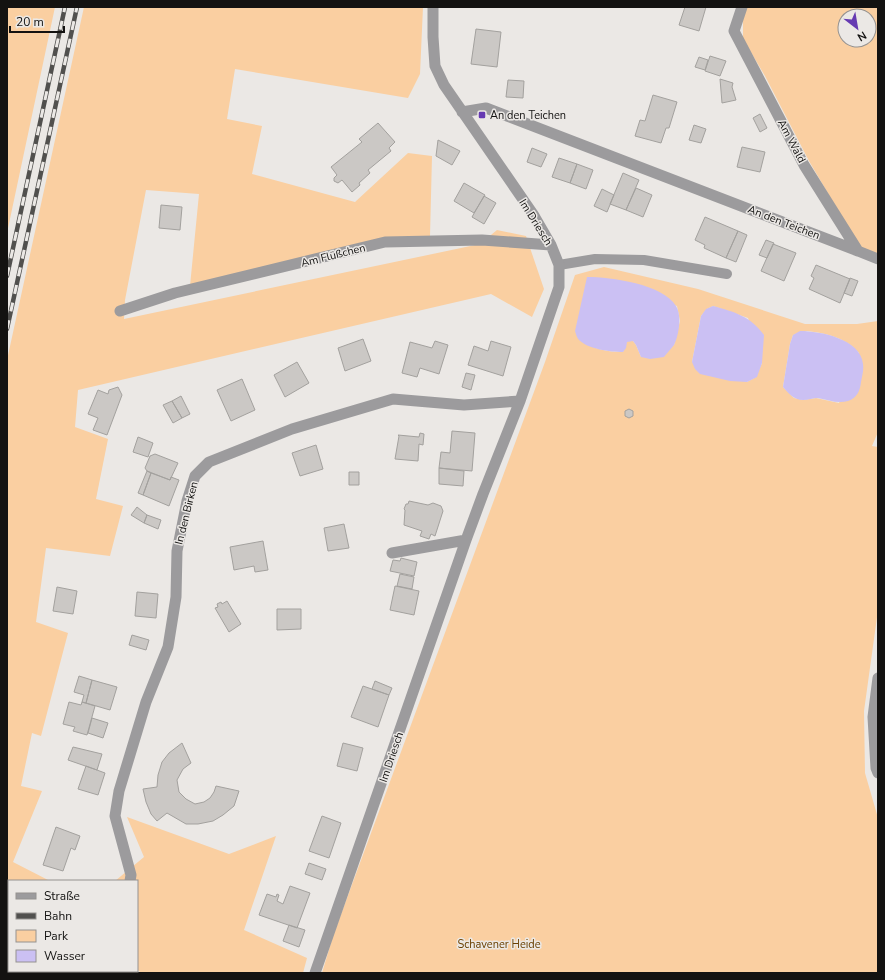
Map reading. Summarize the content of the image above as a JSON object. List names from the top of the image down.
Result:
{
  "streets": {
    "street": [
      "Am Wald",
      "Im Driesch",
      "An den Teichen",
      "Am Flüßchen",
      "In den Birken"
    ]
  },
  "crossings": [
    ["Am Wald", "An den Teichen"],
    ["Im Driesch", "An den Teichen"],
    ["Im Driesch", "Am Flüßchen"],
    ["Im Driesch", "In den Birken"]
  ],
  "parks": ["Schavener Heide"],
  "places": {
    "transit": ["An den Teichen"]
  },
  "legend": [
    "Straße",
    "Bahn",
    "Park",
    "Wasser"
  ],
  "scale_bar": "20 m",
  "north": "bottom right"
}
